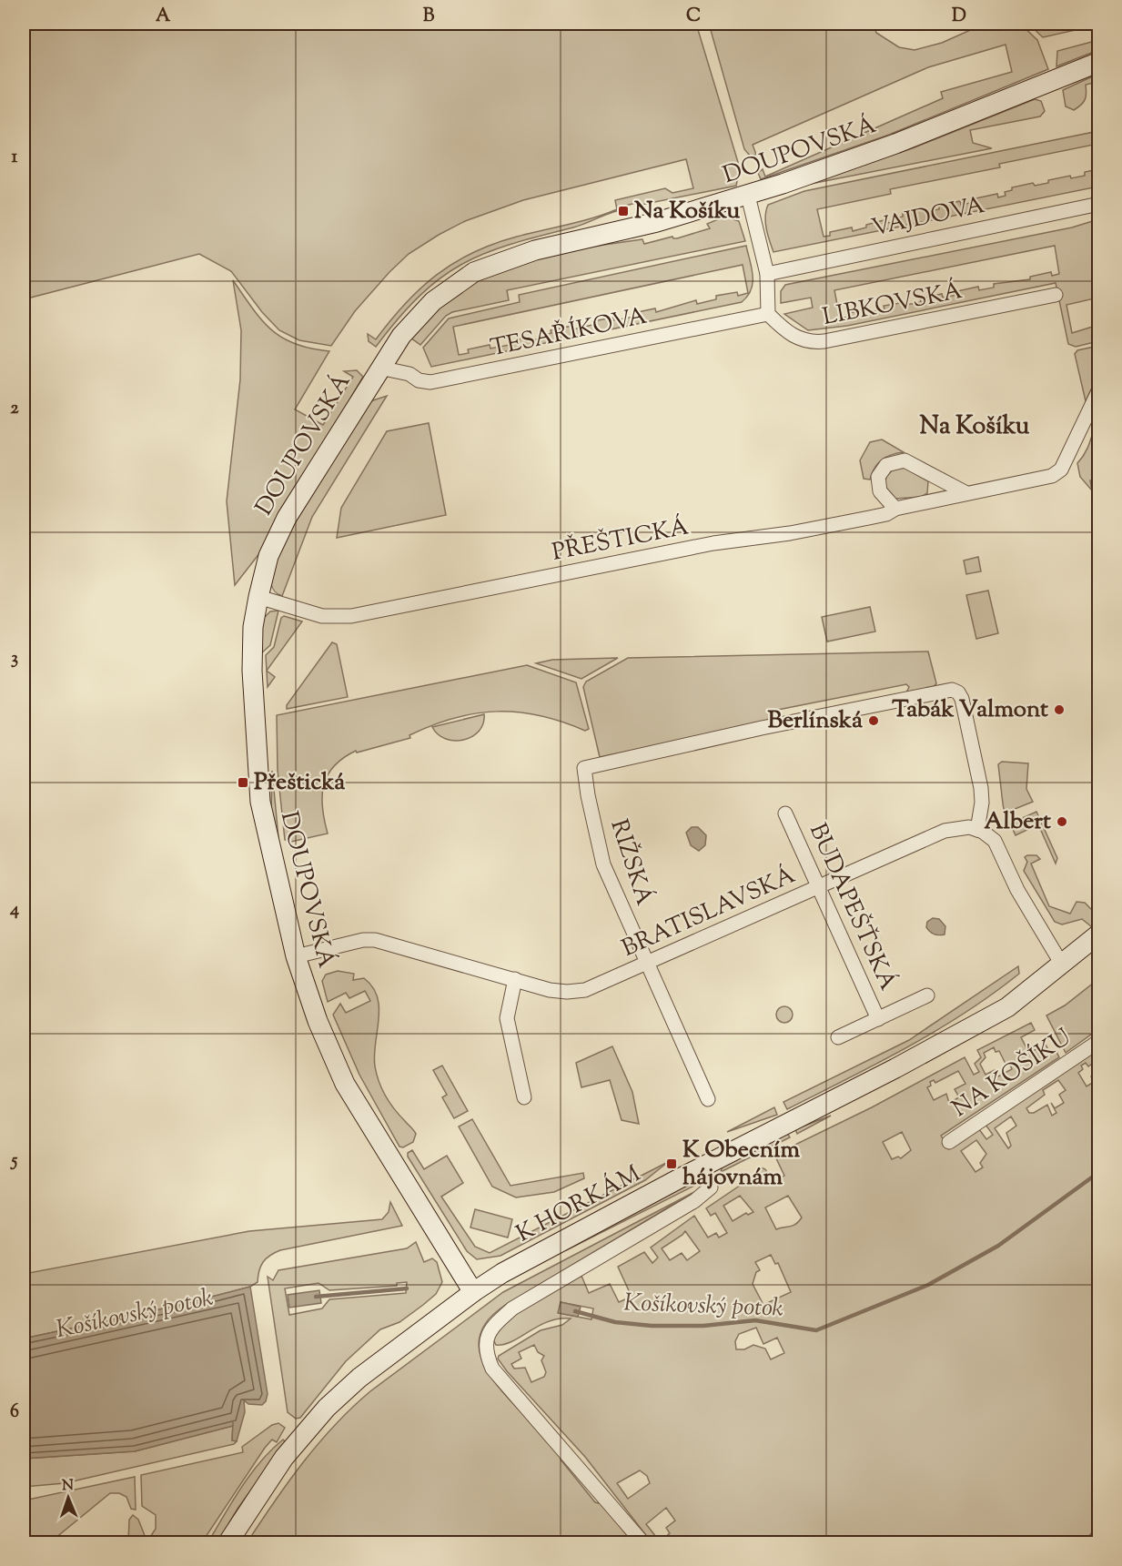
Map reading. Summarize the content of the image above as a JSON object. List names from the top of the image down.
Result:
{
  "streets": {
    "street": [
      "DOUPOVSKÁ",
      "VAJDOVA",
      "LIBKOVSKÁ",
      "TESAŘÍKOVA",
      "PŘEŠTICKÁ",
      "RIŽSKÁ",
      "BUDAPEŠŤSKÁ",
      "BRATISLAVSKÁ",
      "NA KOŠÍKU",
      "K HORKÁM"
    ]
  },
  "crossings": [
    ["DOUPOVSKÁ", "TESAŘÍKOVA"],
    ["DOUPOVSKÁ", "PŘEŠTICKÁ"],
    ["DOUPOVSKÁ", "BRATISLAVSKÁ"],
    ["DOUPOVSKÁ", "K HORKÁM"],
    ["LIBKOVSKÁ", "TESAŘÍKOVA"],
    ["RIŽSKÁ", "BRATISLAVSKÁ"],
    ["BUDAPEŠŤSKÁ", "BRATISLAVSKÁ"]
  ],
  "districts": ["Na Košíku"],
  "water": ["Košíkovský potok"],
  "places": {
    "transit": ["Na Košíku", "Přeštická", "K Obecním hájovnám"],
    "other": ["Tabák Valmont", "Berlínská", "Albert"]
  },
  "north": "top",
  "grid": {
    "columns": [
      "A",
      "B",
      "C",
      "D"
    ],
    "rows": [
      "1",
      "2",
      "3",
      "4",
      "5",
      "6"
    ]
  }
}
